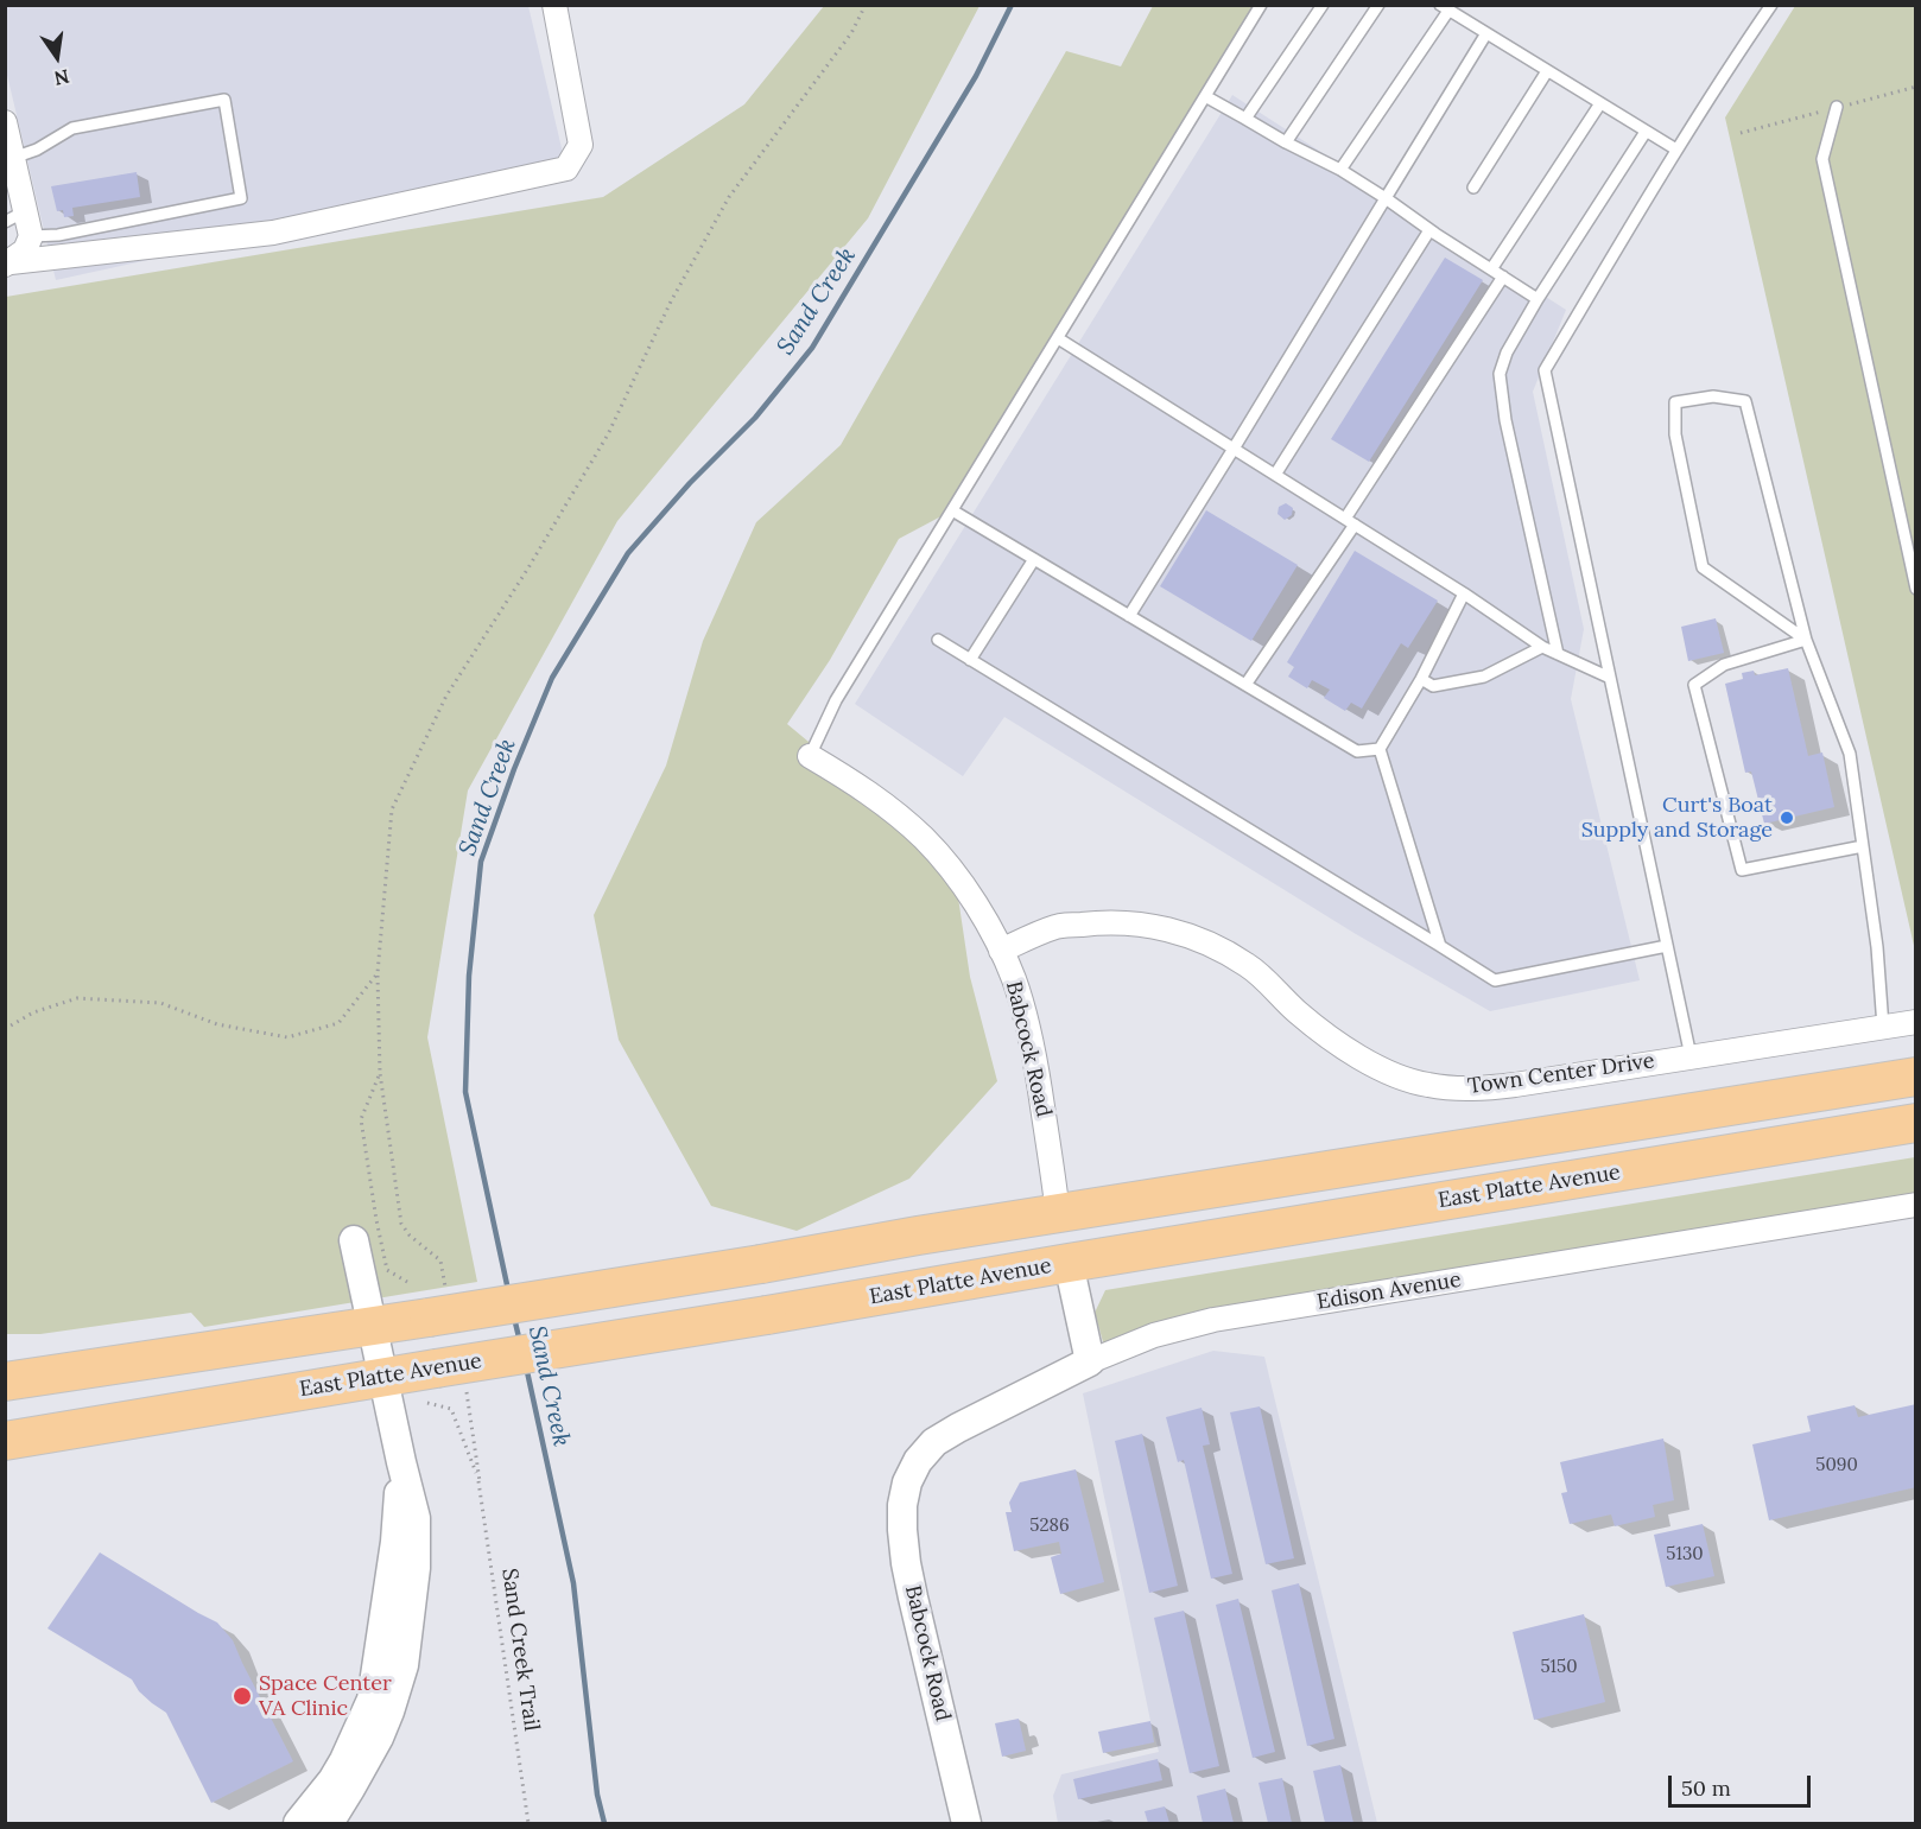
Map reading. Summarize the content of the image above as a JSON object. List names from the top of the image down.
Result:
{
  "streets": {
    "highway": ["East Platte Avenue"],
    "street": ["Babcock Road", "Town Center Drive", "Edison Avenue"],
    "path": ["Sand Creek Trail"]
  },
  "crossings": [
    ["Babcock Road", "Town Center Drive"],
    ["Babcock Road", "Edison Avenue"],
    ["East Platte Avenue", "Sand Creek Trail"]
  ],
  "water": ["Sand Creek"],
  "places": ["Curt's Boat Supply and Storage", "Space Center VA Clinic"],
  "house_numbers": [
    "5090",
    "5286",
    "5130",
    "5150"
  ],
  "scale_bar": "50 m",
  "north": "bottom"
}
